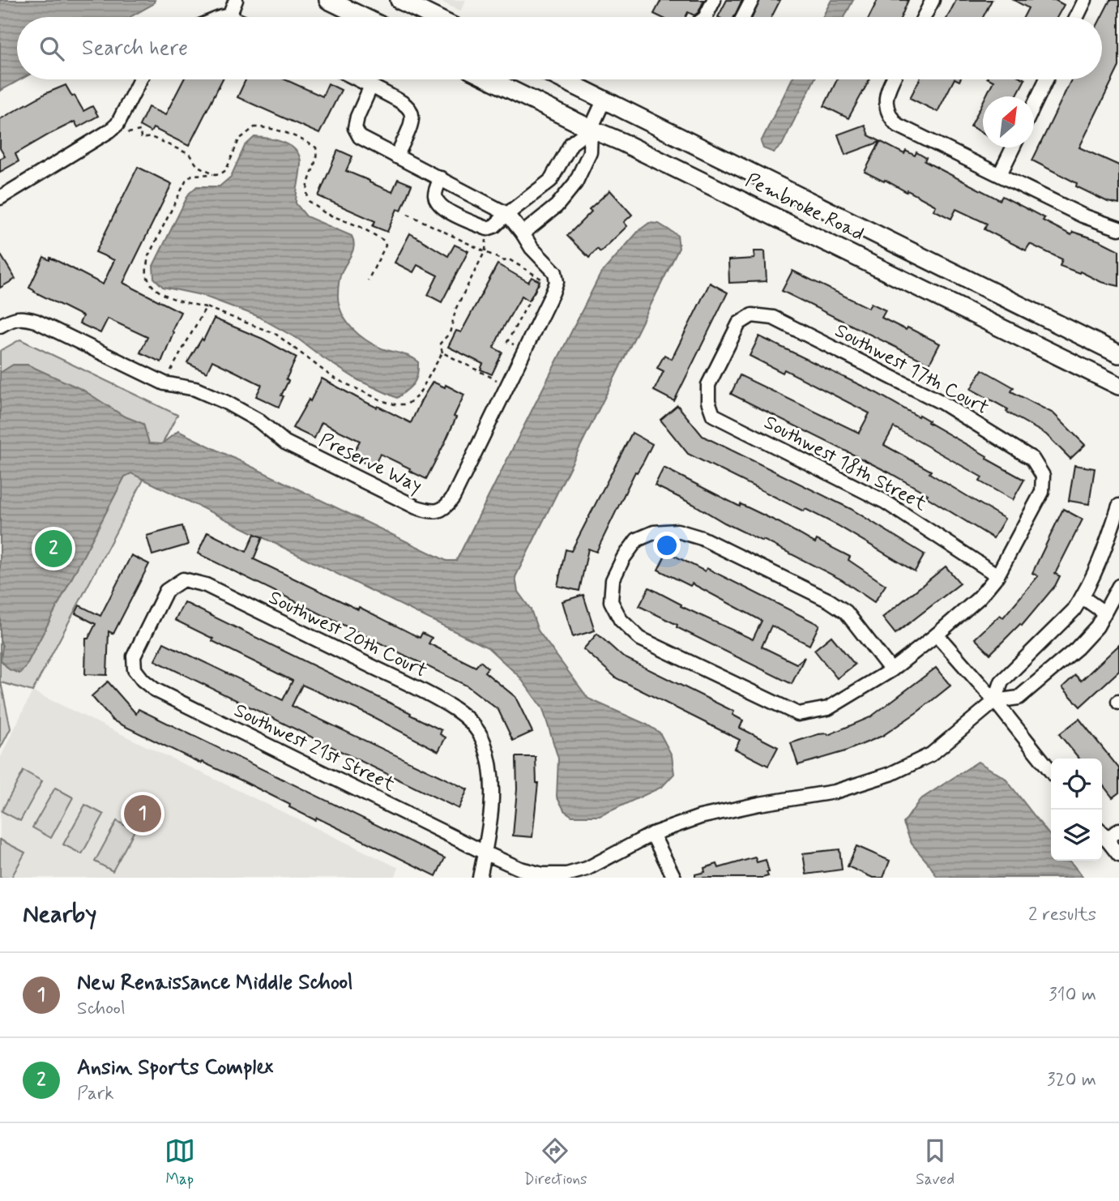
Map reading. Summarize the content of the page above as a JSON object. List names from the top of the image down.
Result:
{
  "streets": {
    "main road": ["Pembroke Road"],
    "street": [
      "Southwest 17th Court",
      "Preserve Way",
      "Southwest 18th Street",
      "Southwest 20th Court",
      "Southwest 21st Street"
    ]
  },
  "crossings": [
    ["Southwest 17th Court", "Southwest 18th Street"],
    ["Southwest 20th Court", "Southwest 21st Street"]
  ],
  "north": "top right",
  "page": {
    "search": "Search here",
    "pins": ["2", "1"],
    "heading": ["Nearby", "2 results"],
    "list": [
      {
        "mark": "1",
        "name": "New Renaissance Middle School",
        "note": "School",
        "value": "310 m"
      },
      {
        "mark": "2",
        "name": "Ansin Sports Complex",
        "note": "Park",
        "value": "320 m"
      }
    ],
    "nav": ["Map", "Directions", "Saved"]
  }
}
